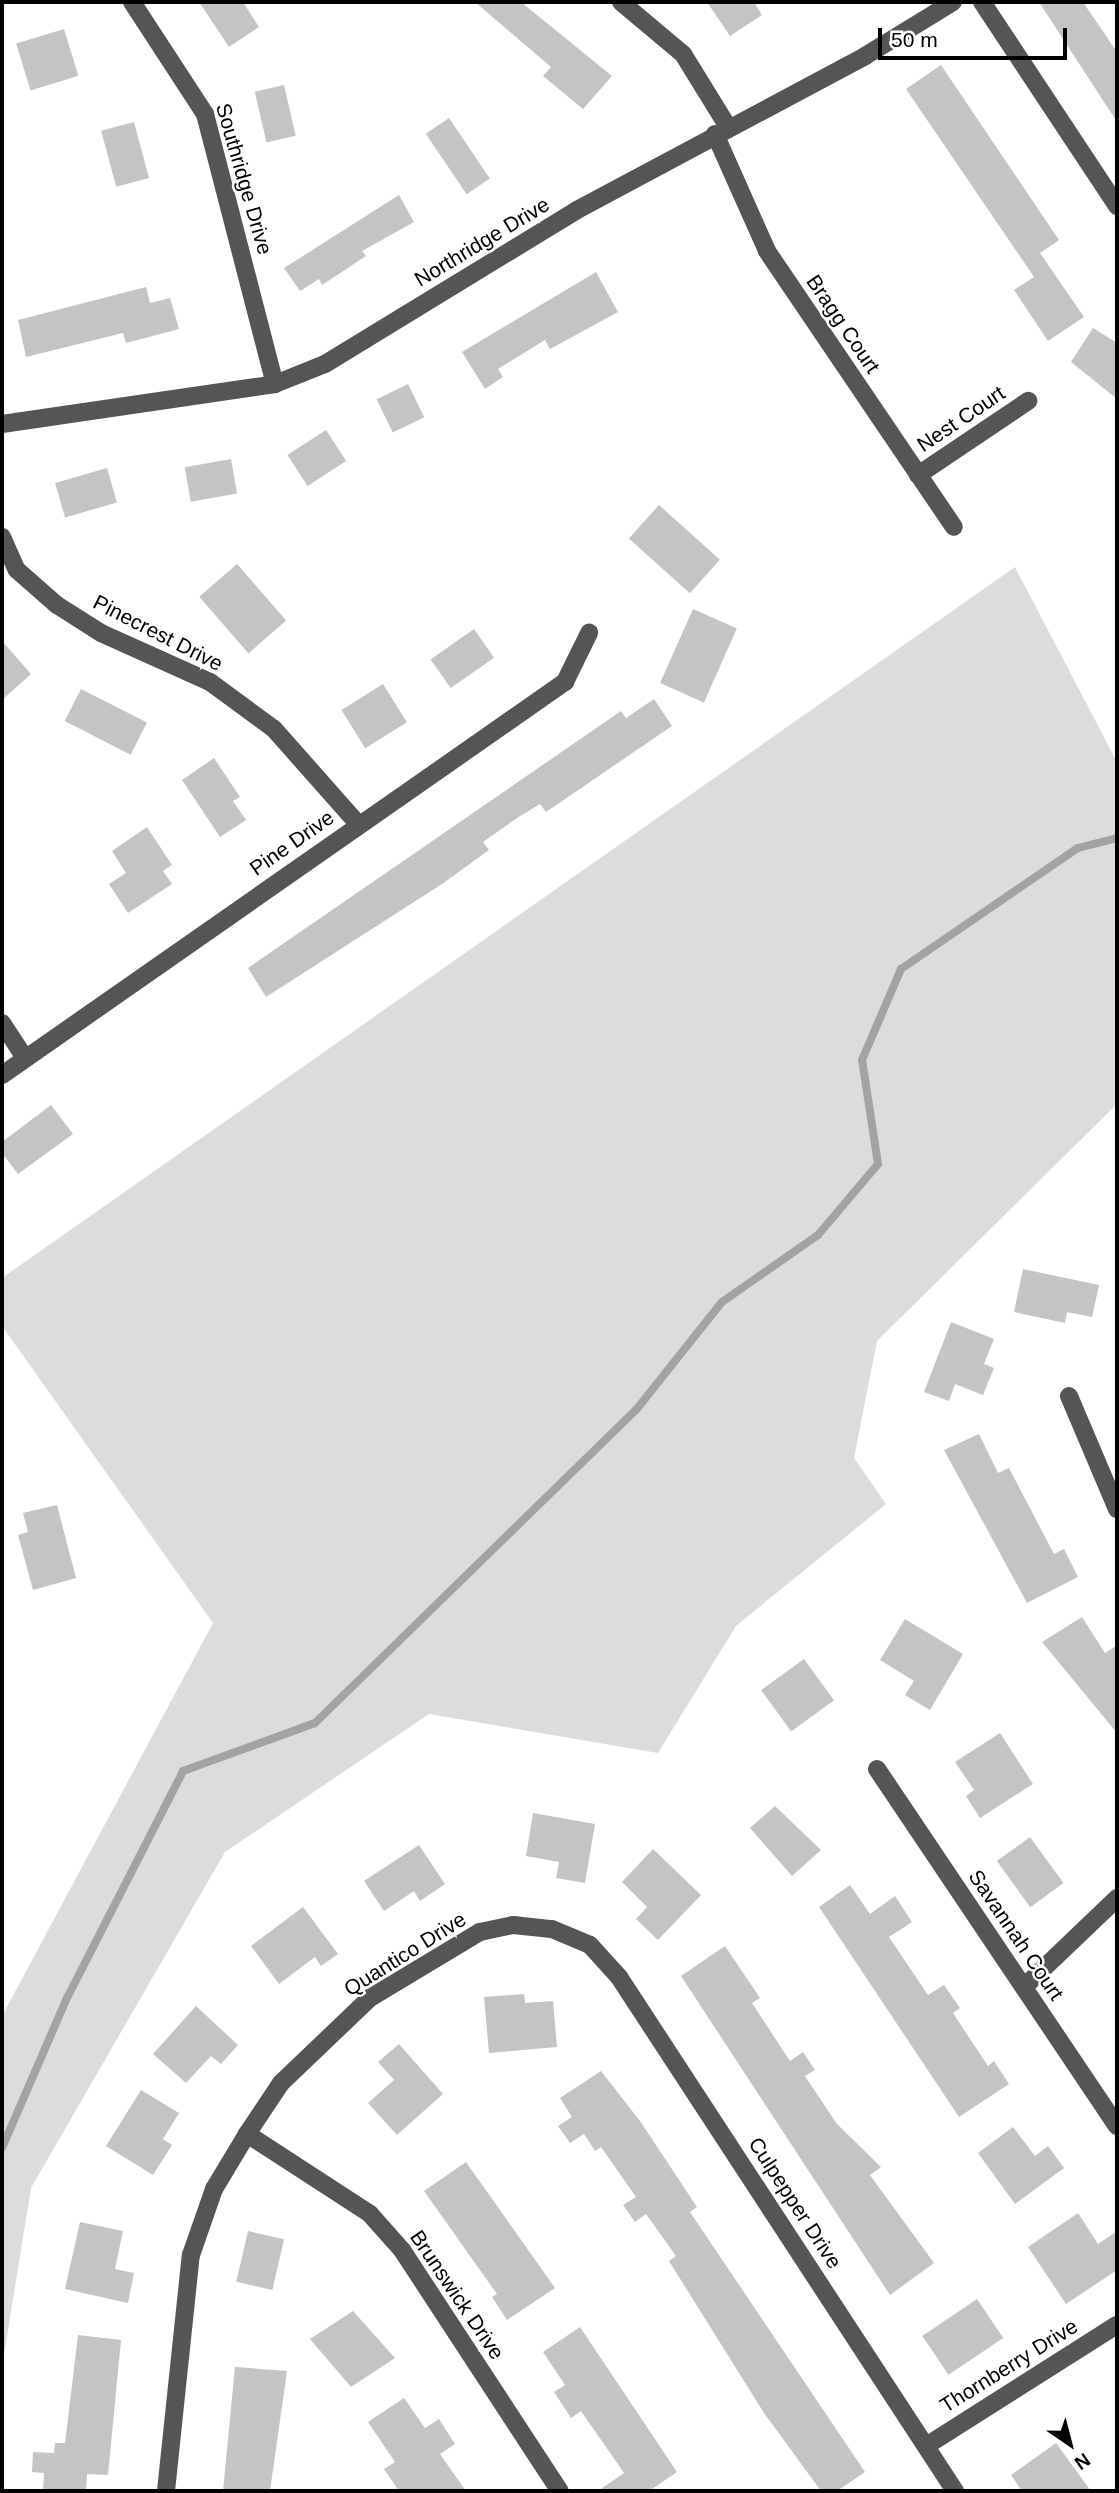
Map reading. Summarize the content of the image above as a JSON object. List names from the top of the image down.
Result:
{
  "streets": {
    "street": [
      "Southridge Drive",
      "Northridge Drive",
      "Bragg Court",
      "Nest Court",
      "Pinecrest Drive",
      "Pine Drive",
      "Savannah Court",
      "Quantico Drive",
      "Culpepper Drive",
      "Brunswick Drive",
      "Thornberry Drive"
    ]
  },
  "crossings": [
    ["Southridge Drive", "Northridge Drive"],
    ["Northridge Drive", "Bragg Court"],
    ["Bragg Court", "Nest Court"],
    ["Pinecrest Drive", "Pine Drive"],
    ["Quantico Drive", "Culpepper Drive"],
    ["Quantico Drive", "Brunswick Drive"],
    ["Culpepper Drive", "Thornberry Drive"]
  ],
  "scale_bar": "50 m",
  "north": "bottom right"
}
